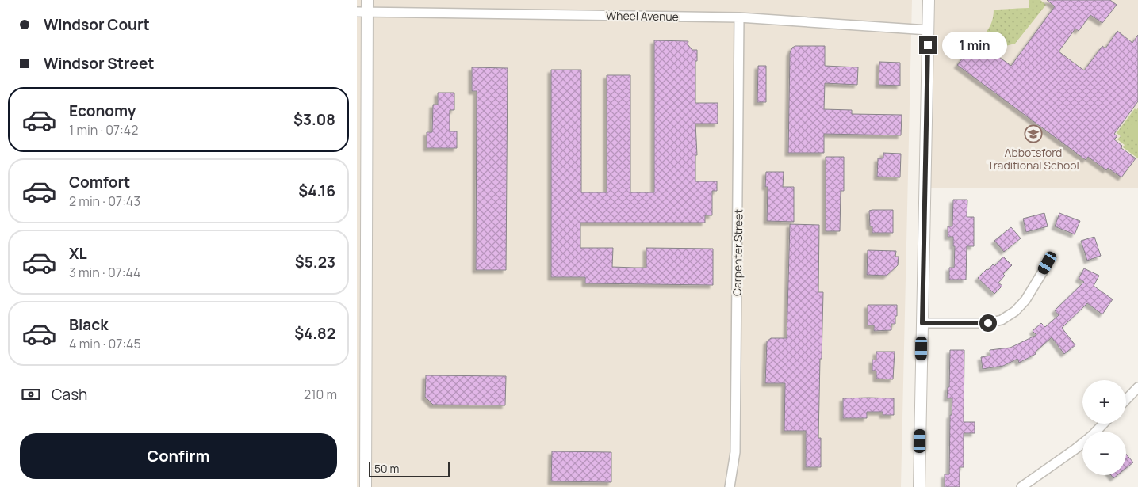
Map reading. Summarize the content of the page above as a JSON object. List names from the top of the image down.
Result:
{
  "streets": {
    "street": ["Wheel Avenue", "Carpenter Street"]
  },
  "crossings": [
    ["Wheel Avenue", "Carpenter Street"]
  ],
  "places": {
    "school or university": ["Abbotsford Traditional School"]
  },
  "scale_bar": "50 m",
  "page": {
    "banner": ["Windsor Court", "Windsor Street"],
    "bubble": "1 min",
    "list": [
      {
        "name": "Economy",
        "note": "1 min · 07:42",
        "value": "$3.08"
      },
      {
        "name": "Comfort",
        "note": "2 min · 07:43",
        "value": "$4.16"
      },
      {
        "name": "XL",
        "note": "3 min · 07:44",
        "value": "$5.23"
      },
      {
        "name": "Black",
        "note": "4 min · 07:45",
        "value": "$4.82"
      }
    ],
    "pay": ["Cash", "210 m"],
    "map_buttons": ["+", "−"],
    "buttons": "Confirm",
    "scale": "50 m"
  }
}
